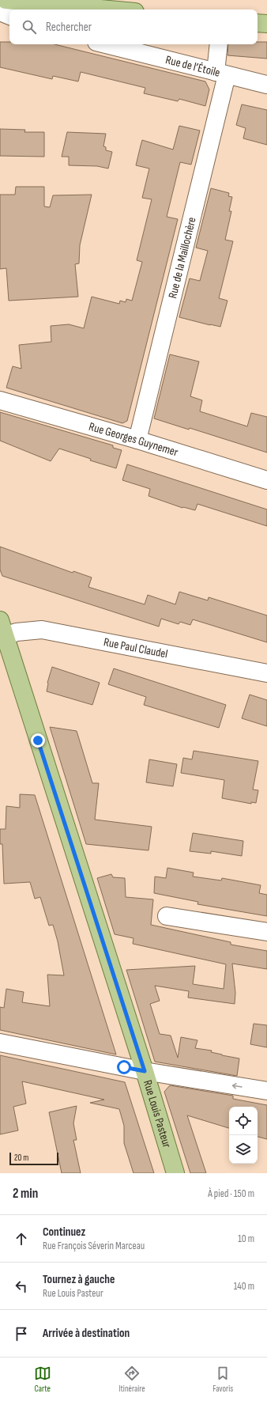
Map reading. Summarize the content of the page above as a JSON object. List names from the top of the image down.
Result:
{
  "streets": {
    "main road": ["Rue Louis Pasteur"],
    "street": [
      "Rue de l’Étoile",
      "Rue de la Maillochère",
      "Rue Georges Guynemer",
      "Rue Paul Claudel"
    ]
  },
  "crossings": [
    ["Rue de l’Étoile", "Rue de la Maillochère"],
    ["Rue de la Maillochère", "Rue Georges Guynemer"],
    ["Rue Paul Claudel", "Rue Louis Pasteur"]
  ],
  "scale_bar": "20 m",
  "page": {
    "search": "Rechercher",
    "scale": "20 m",
    "heading": ["2 min", "À pied · 150 m"],
    "list": [
      ["Continuez", "Rue François Séverin Marceau", "10 m"],
      ["Tournez à gauche", "Rue Louis Pasteur", "140 m"],
      "Arrivée à destination"
    ],
    "nav": ["Carte", "Itinéraire", "Favoris"]
  }
}
